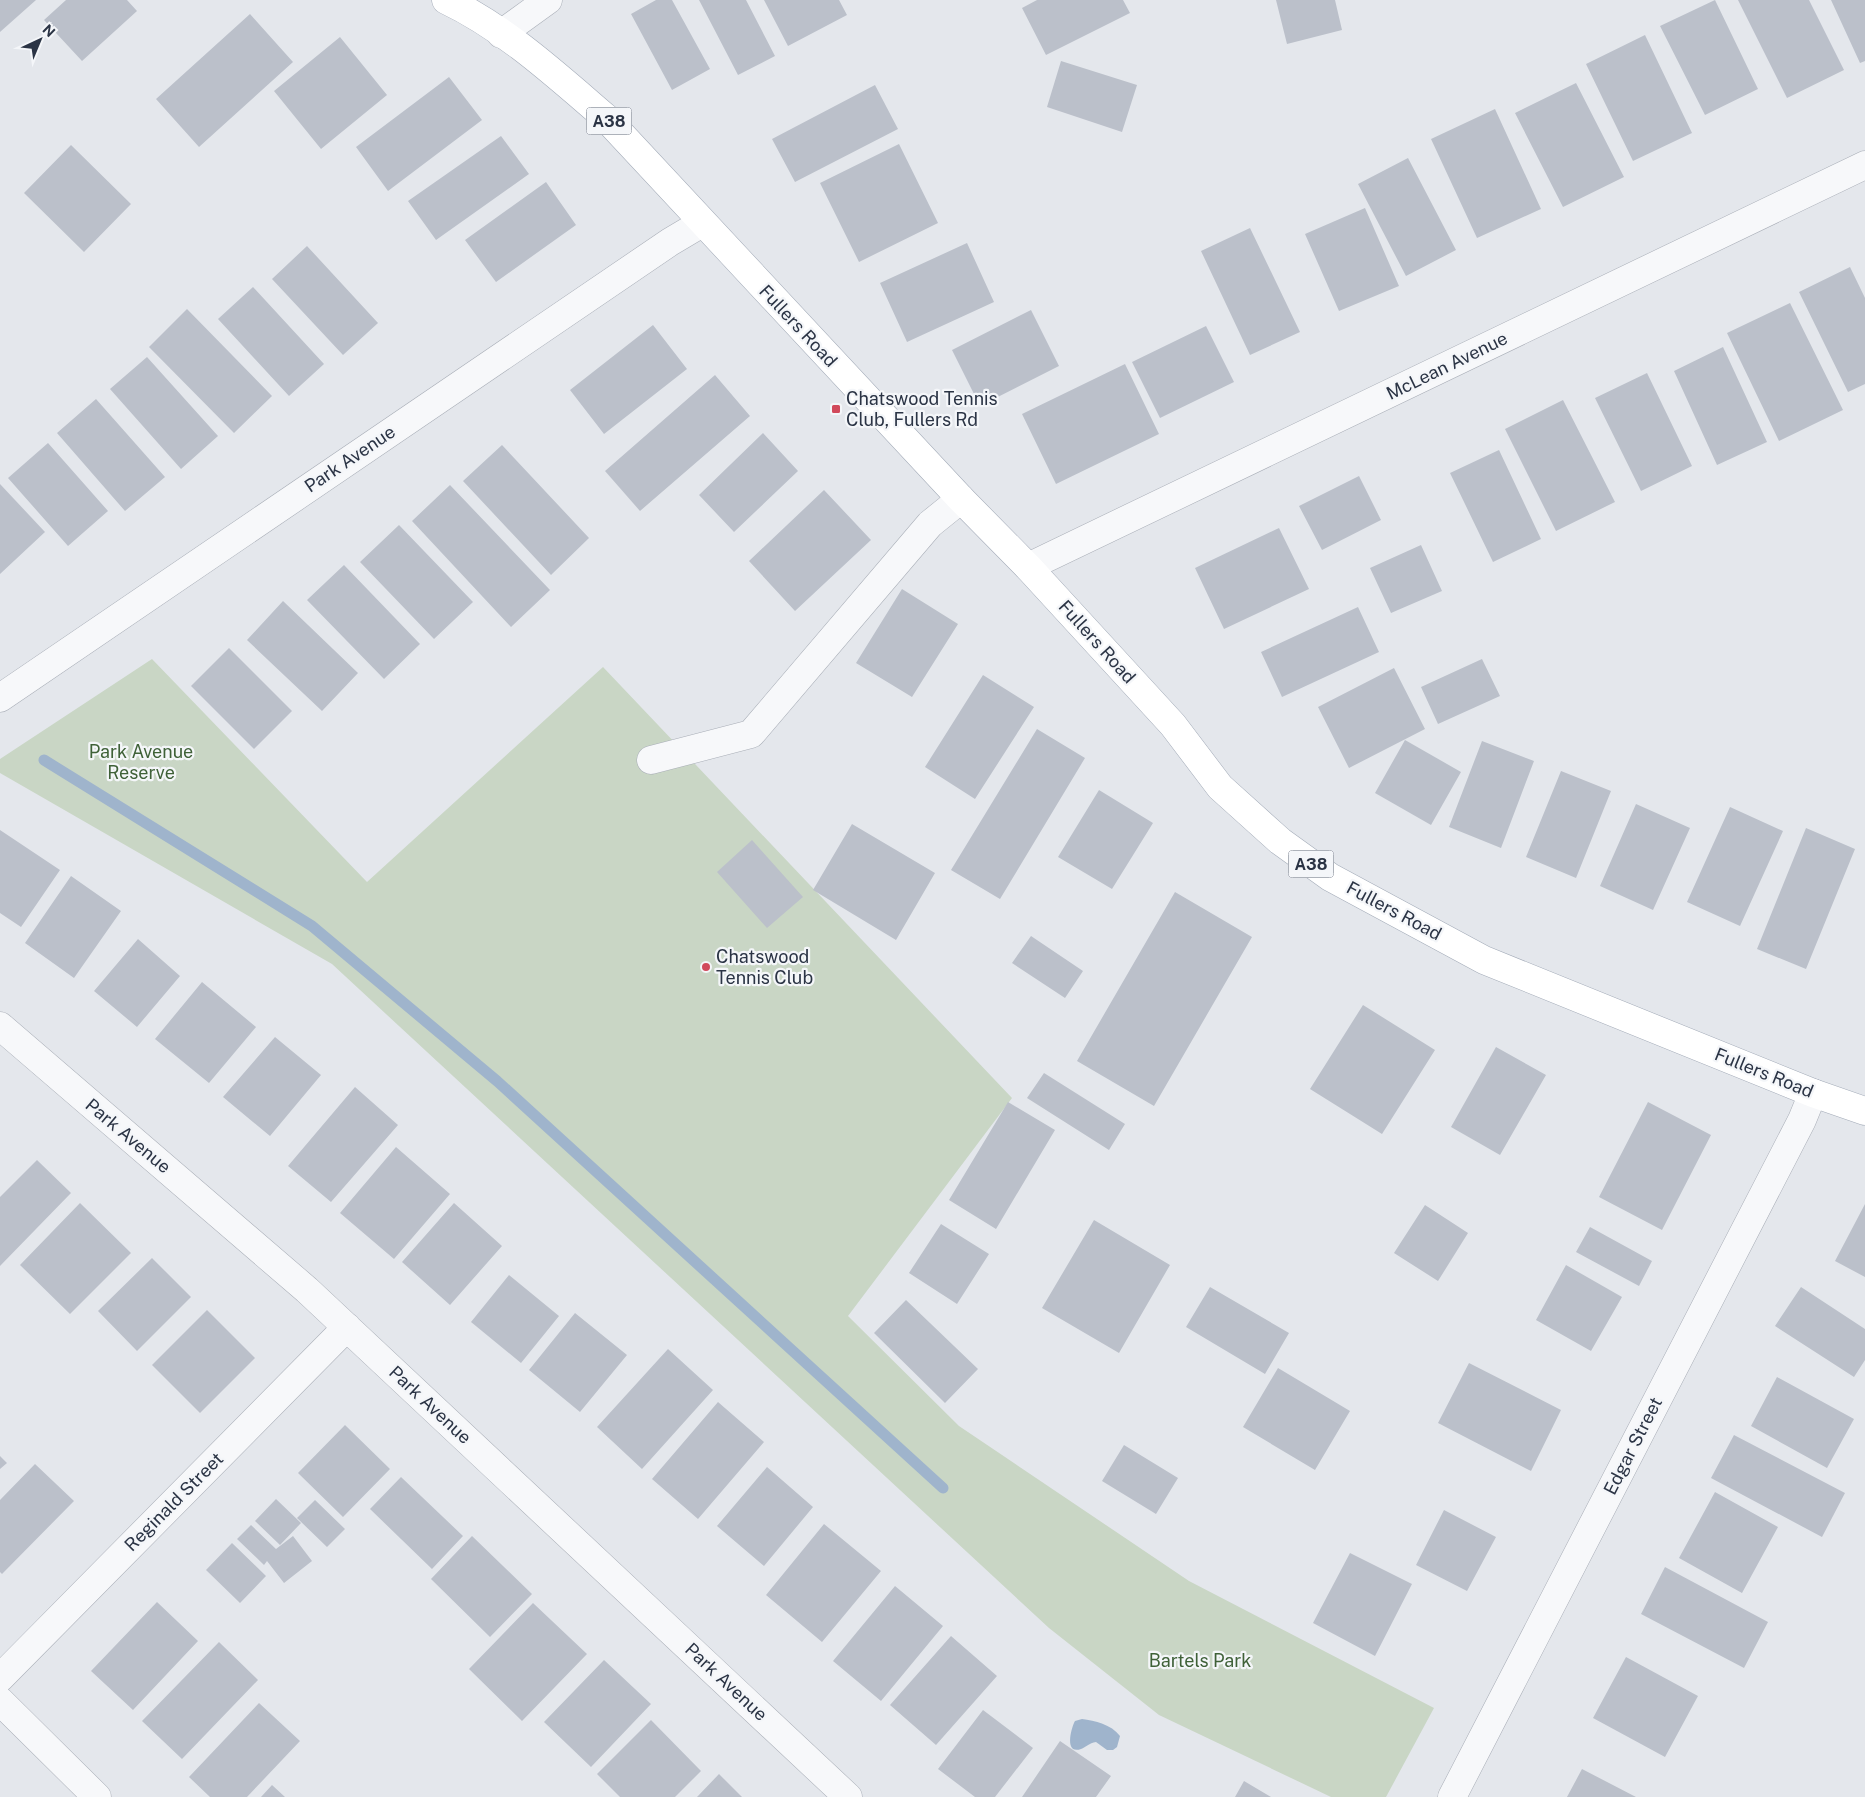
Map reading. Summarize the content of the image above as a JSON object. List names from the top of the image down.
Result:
{
  "streets": {
    "main road": ["A38", "Fullers Road"],
    "street": [
      "McLean Avenue",
      "Park Avenue",
      "Edgar Street",
      "Reginald Street"
    ]
  },
  "crossings": [
    ["Fullers Road", "McLean Avenue"],
    ["Fullers Road", "Park Avenue"],
    ["Fullers Road", "Edgar Street"],
    ["Park Avenue", "Reginald Street"]
  ],
  "parks": ["Park Avenue Reserve", "Bartels Park"],
  "places": {
    "transit": ["Chatswood Tennis Club, Fullers Rd"],
    "other": ["Chatswood Tennis Club"]
  },
  "north": "top right"
}
